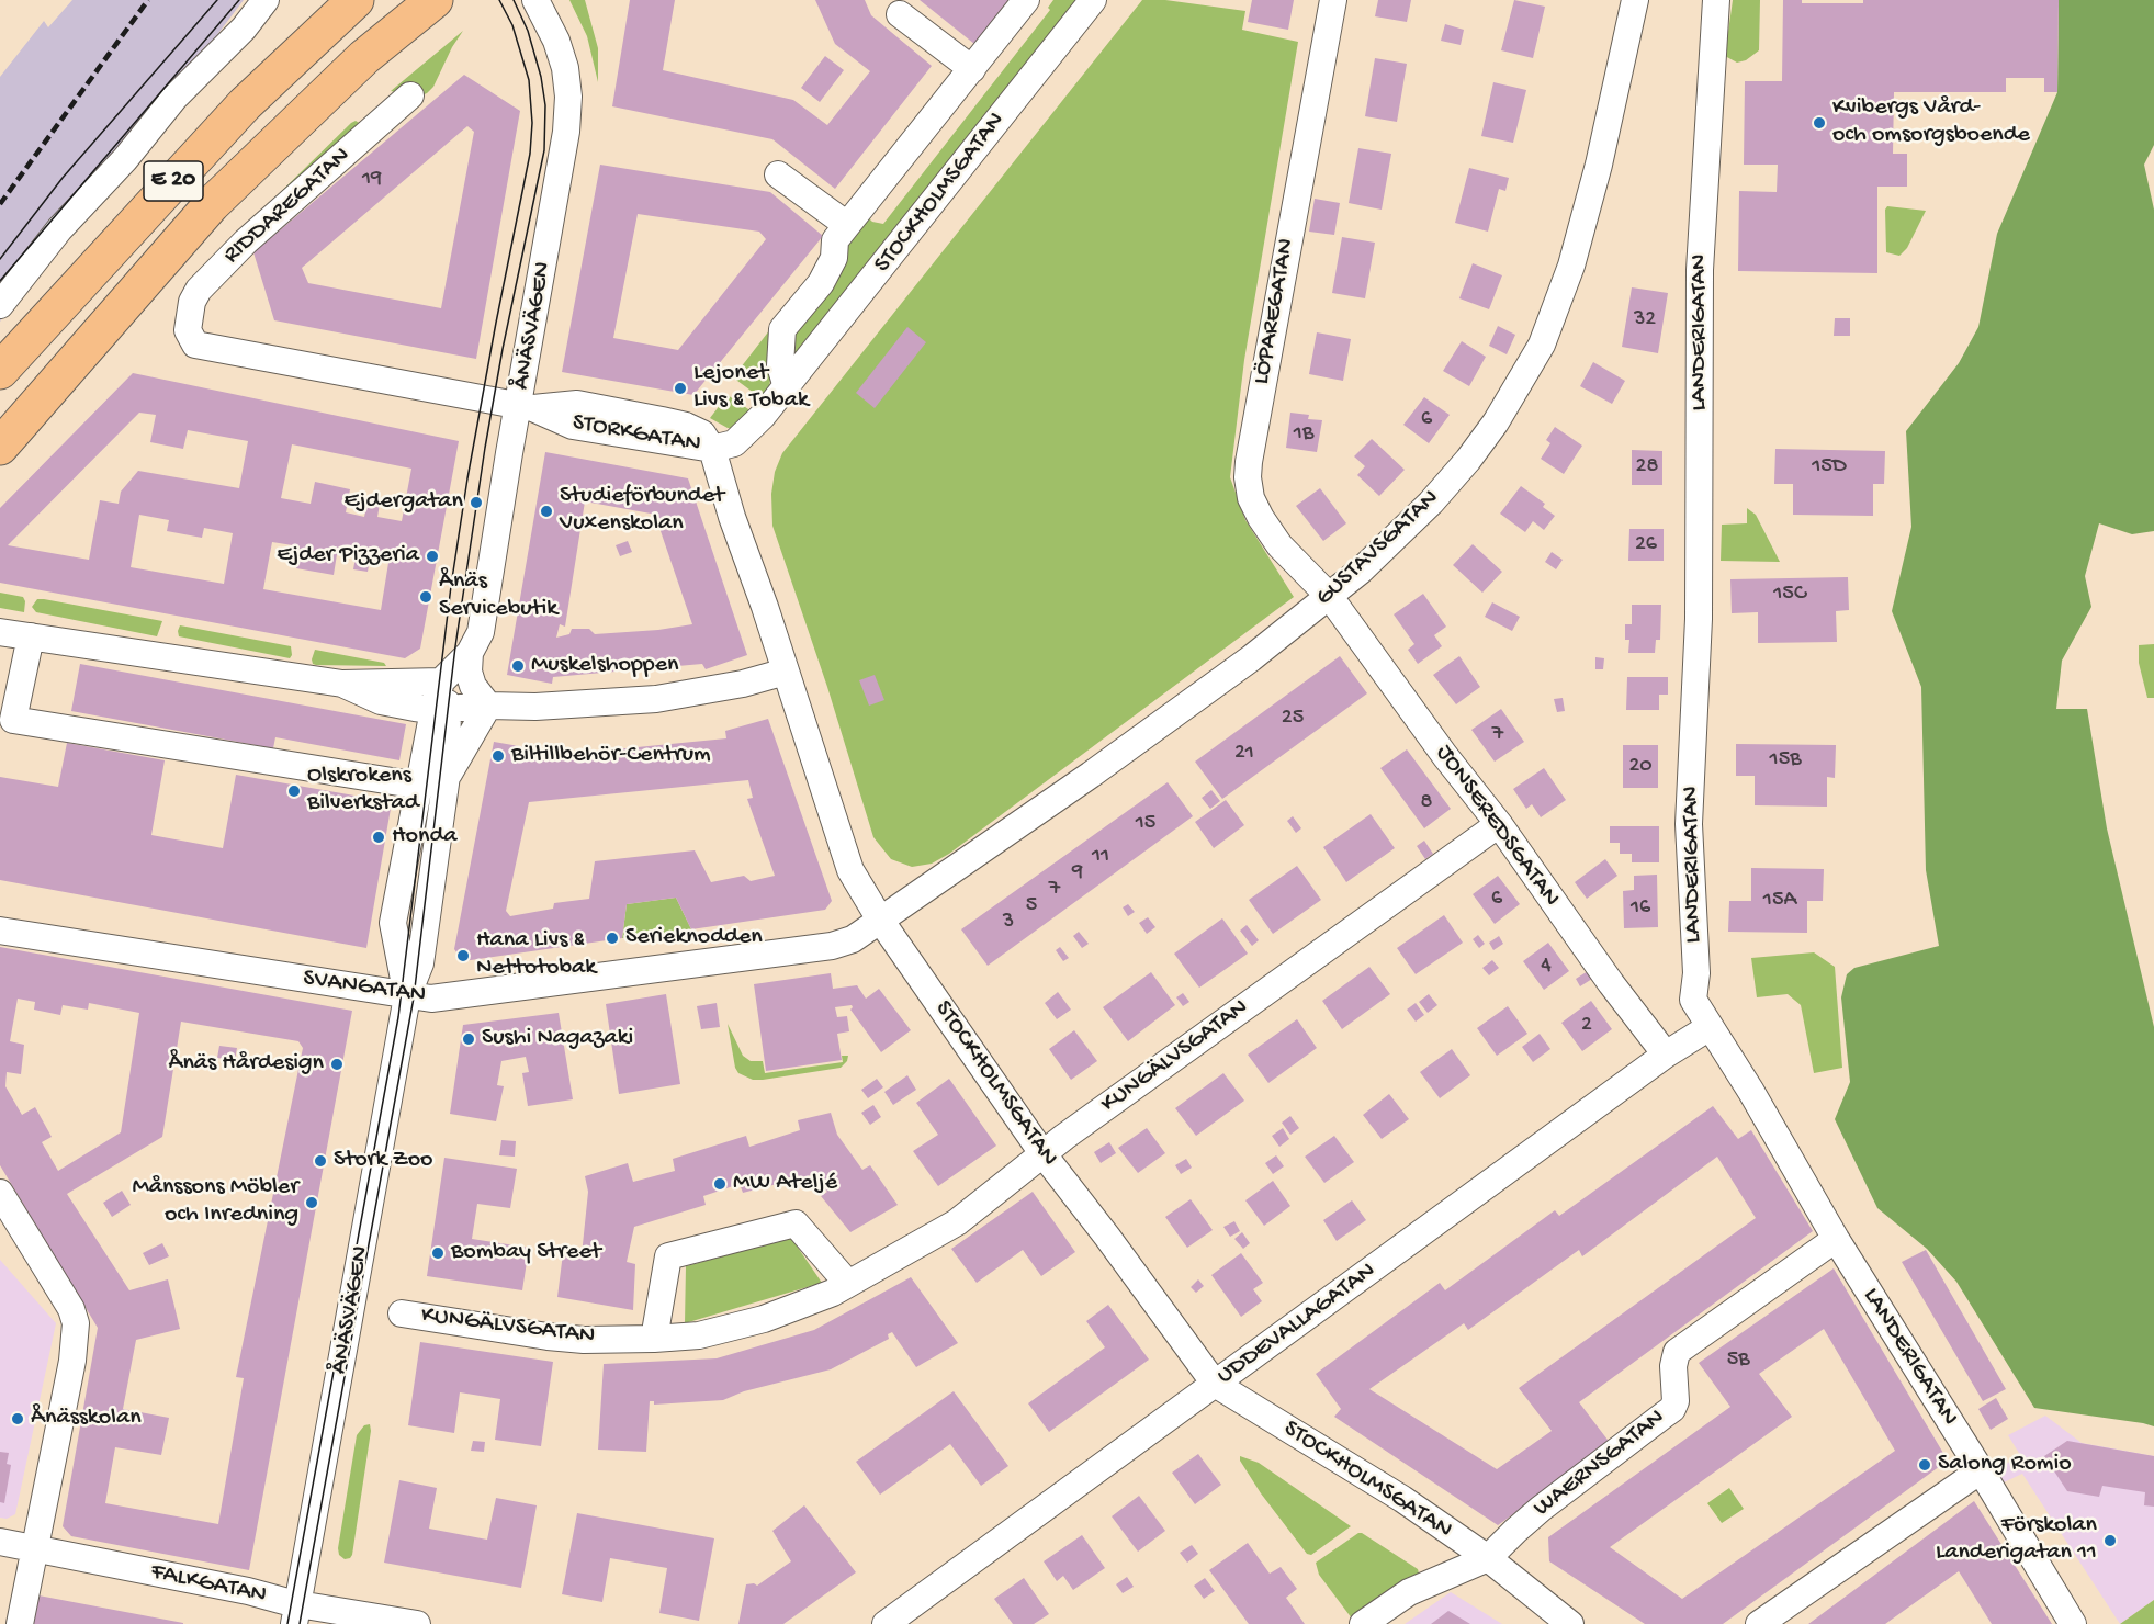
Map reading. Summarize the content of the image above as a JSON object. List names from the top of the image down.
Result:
{
  "streets": {
    "highway": ["E 20"],
    "street": [
      "STOCKHOLMSGATAN",
      "RIDDAREGATAN",
      "LÖPAREGATAN",
      "ÅNÄSVÄGEN",
      "LANDERIGATAN",
      "STORKGATAN",
      "GUSTAVSGATAN",
      "JONSEREDSGATAN",
      "SVANGATAN",
      "KUNGÄLVSGATAN",
      "UDDEVALLAGATAN",
      "WAERNSGATAN",
      "FALKGATAN"
    ]
  },
  "crossings": [
    ["STOCKHOLMSGATAN", "STORKGATAN"],
    ["STOCKHOLMSGATAN", "GUSTAVSGATAN"],
    ["STOCKHOLMSGATAN", "SVANGATAN"],
    ["STOCKHOLMSGATAN", "KUNGÄLVSGATAN"],
    ["STOCKHOLMSGATAN", "UDDEVALLAGATAN"],
    ["STOCKHOLMSGATAN", "WAERNSGATAN"],
    ["RIDDAREGATAN", "STORKGATAN"],
    ["LÖPAREGATAN", "GUSTAVSGATAN"],
    ["LÖPAREGATAN", "JONSEREDSGATAN"],
    ["ÅNÄSVÄGEN", "STORKGATAN"],
    ["ÅNÄSVÄGEN", "SVANGATAN"],
    ["ÅNÄSVÄGEN", "FALKGATAN"],
    ["LANDERIGATAN", "UDDEVALLAGATAN"],
    ["LANDERIGATAN", "WAERNSGATAN"],
    ["GUSTAVSGATAN", "JONSEREDSGATAN"],
    ["GUSTAVSGATAN", "SVANGATAN"],
    ["JONSEREDSGATAN", "KUNGÄLVSGATAN"],
    ["JONSEREDSGATAN", "UDDEVALLAGATAN"]
  ],
  "places": [
    "Kvibergs Vård- och omsorgsboende",
    "Lejonet Livs & Tobak",
    "Ejdergatan",
    "Studieförbundet Vuxenskolan",
    "Ejder Pizzeria",
    "Ånäs Servicebutik",
    "Muskelshoppen",
    "Biltillbehör-Centrum",
    "Olskrokens Bilverkstad",
    "Honda",
    "Serieknodden",
    "Hana Livs & Nettotobak",
    "Sushi Nagazaki",
    "Ånäs Hårdesign",
    "Stork Zoo",
    "MW Ateljé",
    "Månssons Möbler och Inredning",
    "Bombay Street",
    "Ånässkolan",
    "Salong Romio",
    "Förskolan Landerigatan 11"
  ],
  "house_numbers": [
    "19",
    "32",
    "6",
    "1B",
    "28",
    "15D",
    "26",
    "15C",
    "25",
    "7",
    "21",
    "15B",
    "20",
    "8",
    "15",
    "11",
    "9",
    "7",
    "6",
    "15A",
    "5",
    "16",
    "3",
    "4",
    "2",
    "5B"
  ]
}
